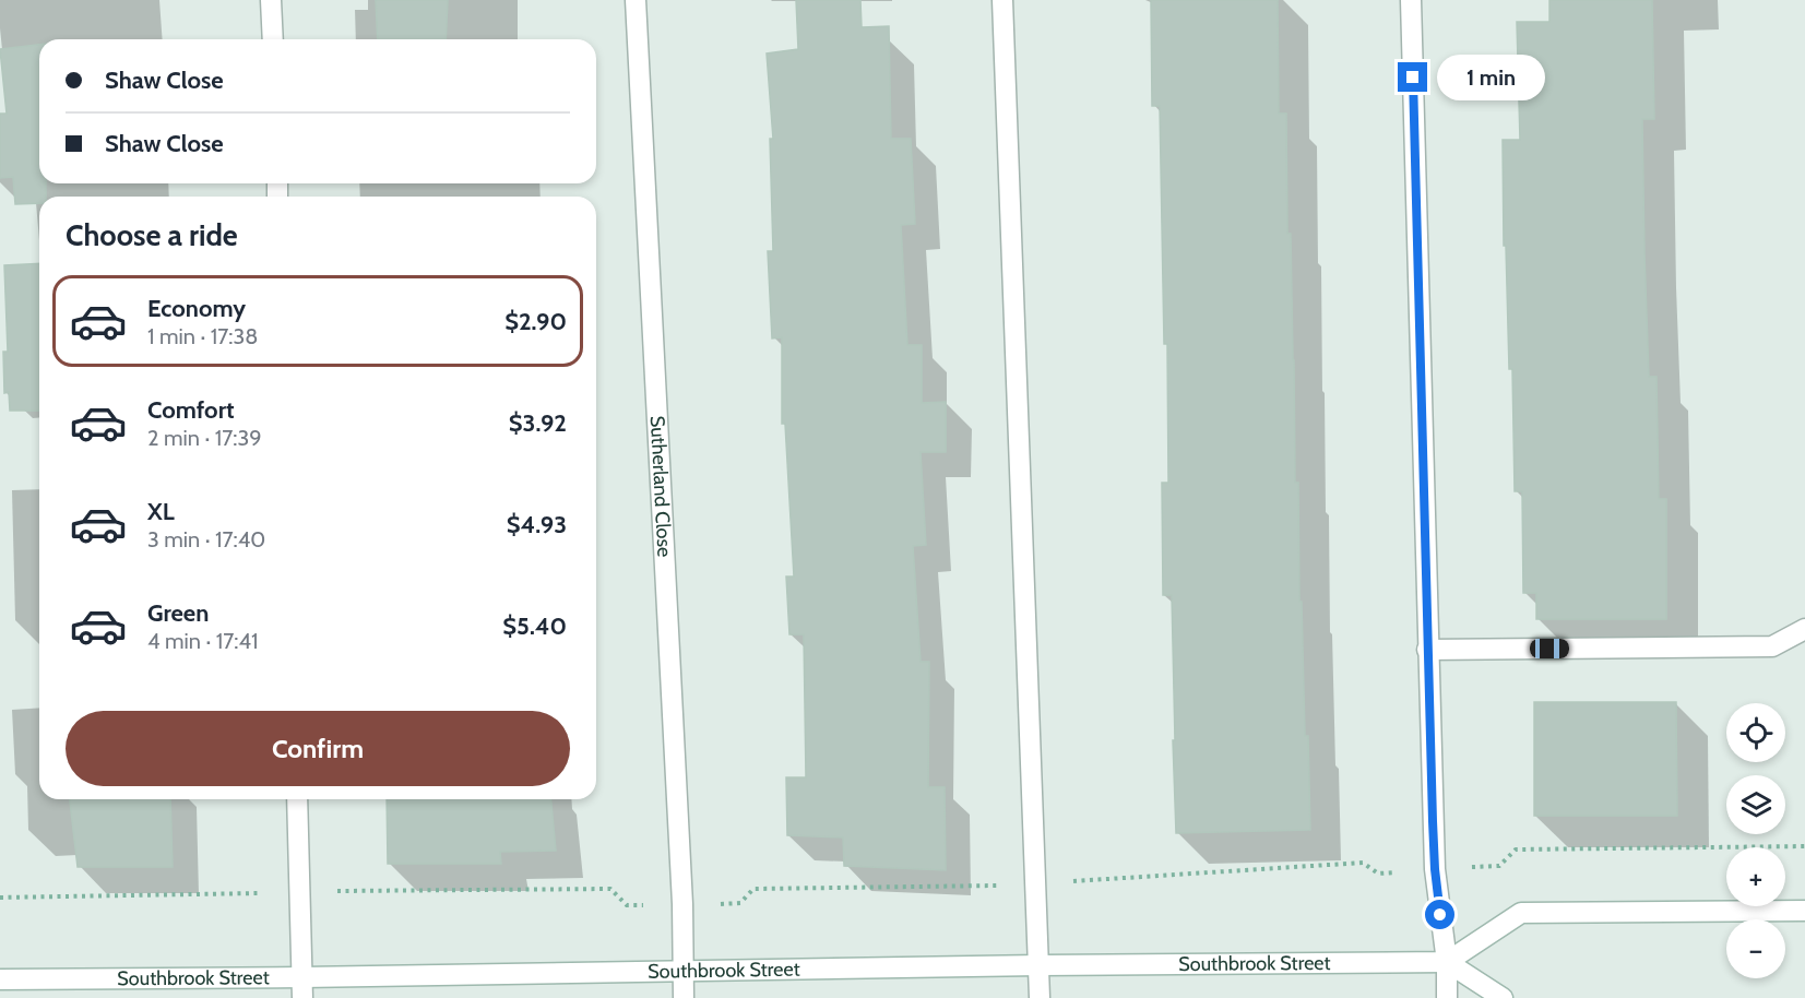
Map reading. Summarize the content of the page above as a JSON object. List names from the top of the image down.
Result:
{
  "streets": {
    "street": ["Sutherland Close", "Southbrook Street"]
  },
  "crossings": [
    ["Sutherland Close", "Southbrook Street"]
  ],
  "page": {
    "banner": ["Shaw Close", "Shaw Close"],
    "bubble": "1 min",
    "heading": "Choose a ride",
    "list": [
      {
        "name": "Economy",
        "note": "1 min · 17:38",
        "value": "$2.90"
      },
      {
        "name": "Comfort",
        "note": "2 min · 17:39",
        "value": "$3.92"
      },
      {
        "name": "XL",
        "note": "3 min · 17:40",
        "value": "$4.93"
      },
      {
        "name": "Green",
        "note": "4 min · 17:41",
        "value": "$5.40"
      }
    ],
    "buttons": "Confirm",
    "map_buttons": ["+", "−"]
  }
}
